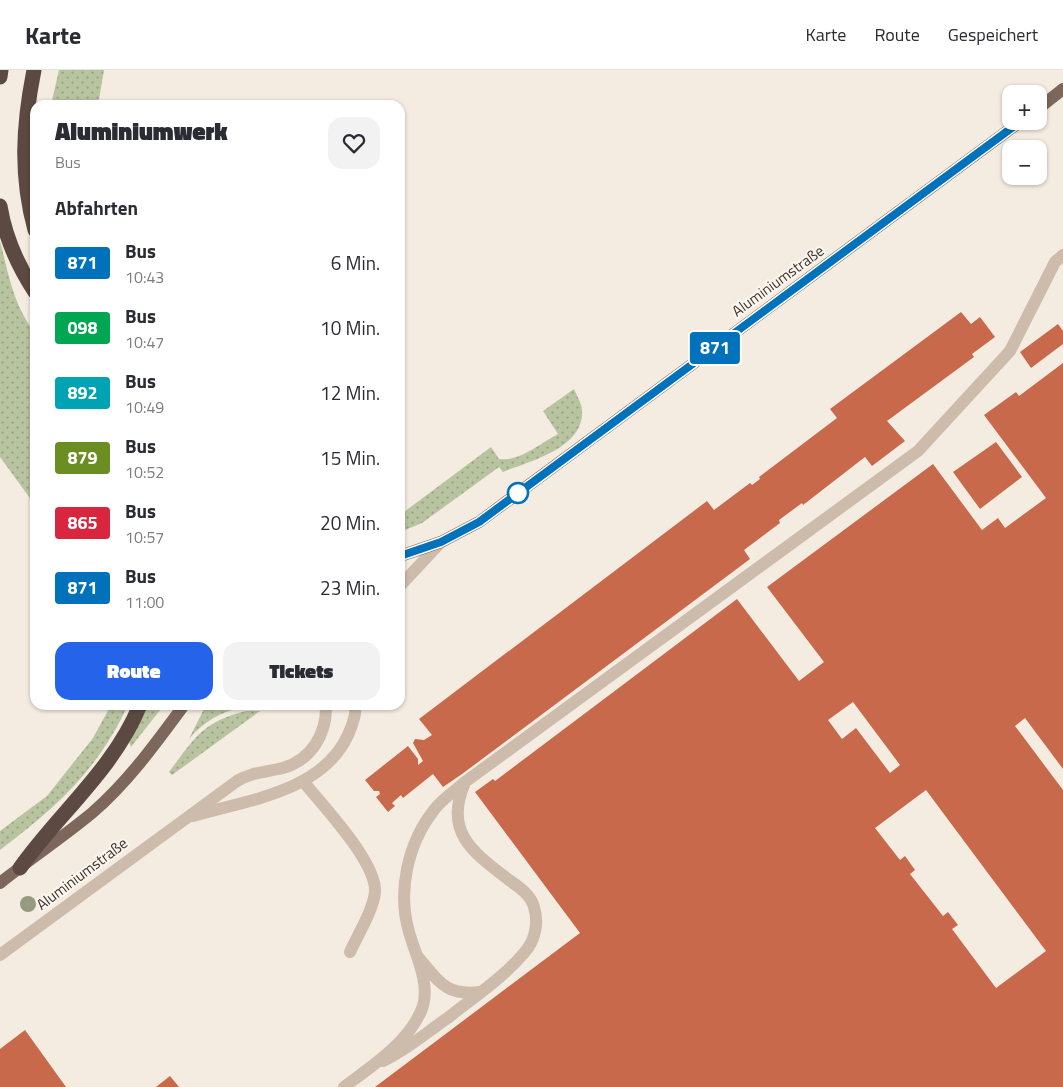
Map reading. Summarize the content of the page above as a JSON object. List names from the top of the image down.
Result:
{
  "streets": {
    "main road": ["Aluminiumstraße"]
  },
  "lines": ["bus line 871"],
  "page": {
    "header": "Karte",
    "nav": ["Karte", "Route", "Gespeichert"],
    "on_map": "871",
    "map_buttons": ["+", "−"],
    "heading": [
      ["Aluminiumwerk", "Bus"],
      "Abfahrten"
    ],
    "list": [
      {
        "mark": "871",
        "name": "Bus",
        "note": "10:43",
        "value": "6 Min."
      },
      {
        "mark": "098",
        "name": "Bus",
        "note": "10:47",
        "value": "10 Min."
      },
      {
        "mark": "892",
        "name": "Bus",
        "note": "10:49",
        "value": "12 Min."
      },
      {
        "mark": "879",
        "name": "Bus",
        "note": "10:52",
        "value": "15 Min."
      },
      {
        "mark": "865",
        "name": "Bus",
        "note": "10:57",
        "value": "20 Min."
      },
      {
        "mark": "871",
        "name": "Bus",
        "note": "11:00",
        "value": "23 Min."
      }
    ],
    "buttons": ["Route", "Tickets"]
  }
}
